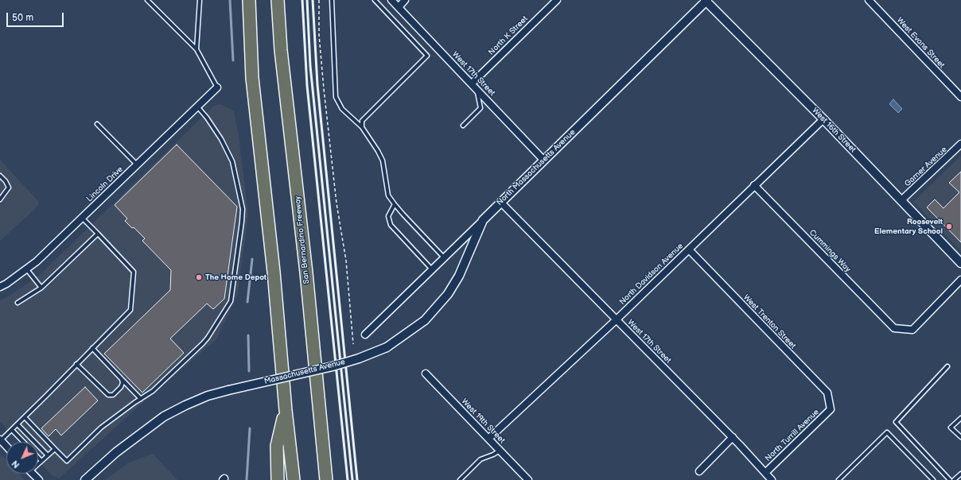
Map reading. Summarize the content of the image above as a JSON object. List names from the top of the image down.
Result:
{
  "streets": {
    "highway": ["San Bernardino Freeway"],
    "street": [
      "North K Street",
      "West Evans Street",
      "West 17th Street",
      "West 16th Street",
      "Garner Avenue",
      "North Massachusetts Avenue",
      "Lincoln Drive",
      "Cummings Way",
      "North Davidson Avenue",
      "West Trenton Street",
      "Massachusetts Avenue",
      "West 19th Street",
      "North Turrill Avenue"
    ]
  },
  "crossings": [
    ["North K Street", "West 17th Street"],
    ["West 17th Street", "North Massachusetts Avenue"],
    ["West 17th Street", "North Davidson Avenue"],
    ["West 17th Street", "North Turrill Avenue"],
    ["West 16th Street", "Garner Avenue"],
    ["West 16th Street", "North Massachusetts Avenue"],
    ["West 16th Street", "North Davidson Avenue"],
    ["North Massachusetts Avenue", "Massachusetts Avenue"],
    ["Cummings Way", "North Davidson Avenue"],
    ["North Davidson Avenue", "West Trenton Street"],
    ["North Davidson Avenue", "West 19th Street"],
    ["West Trenton Street", "North Turrill Avenue"]
  ],
  "places": ["Roosevelt Elementary School", "The Home Depot"],
  "scale_bar": "50 m",
  "north": "bottom left"
}
